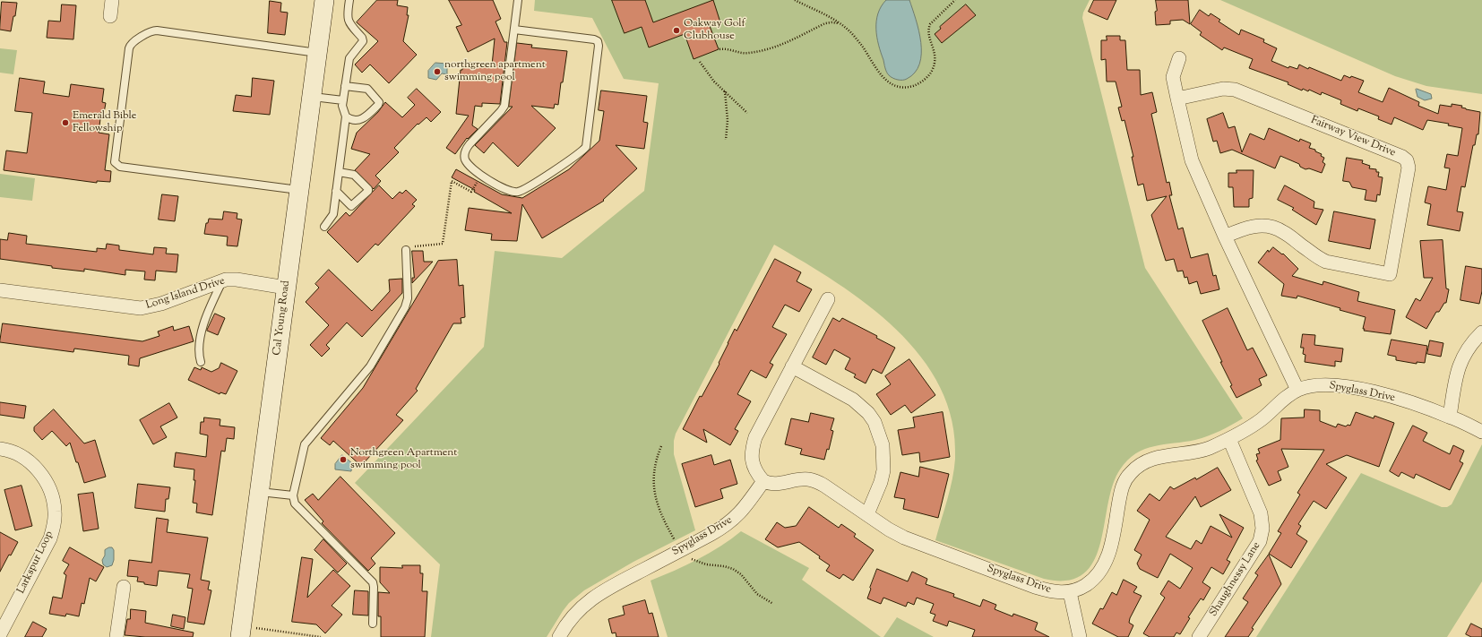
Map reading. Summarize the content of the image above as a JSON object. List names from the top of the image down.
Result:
{
  "streets": {
    "main road": ["Cal Young Road"],
    "street": [
      "Fairway View Drive",
      "Long Island Drive",
      "Spyglass Drive",
      "Larkspur Loop",
      "Shaughnessy Lane"
    ]
  },
  "crossings": [
    ["Long Island Drive", "Cal Young Road"],
    ["Spyglass Drive", "Shaughnessy Lane"]
  ],
  "places": [
    "Oakway Golf Clubhouse",
    "northgreen apartment swimming pool",
    "Emerald Bible Fellowship",
    "Northgreen Apartment swimming pool"
  ]
}
